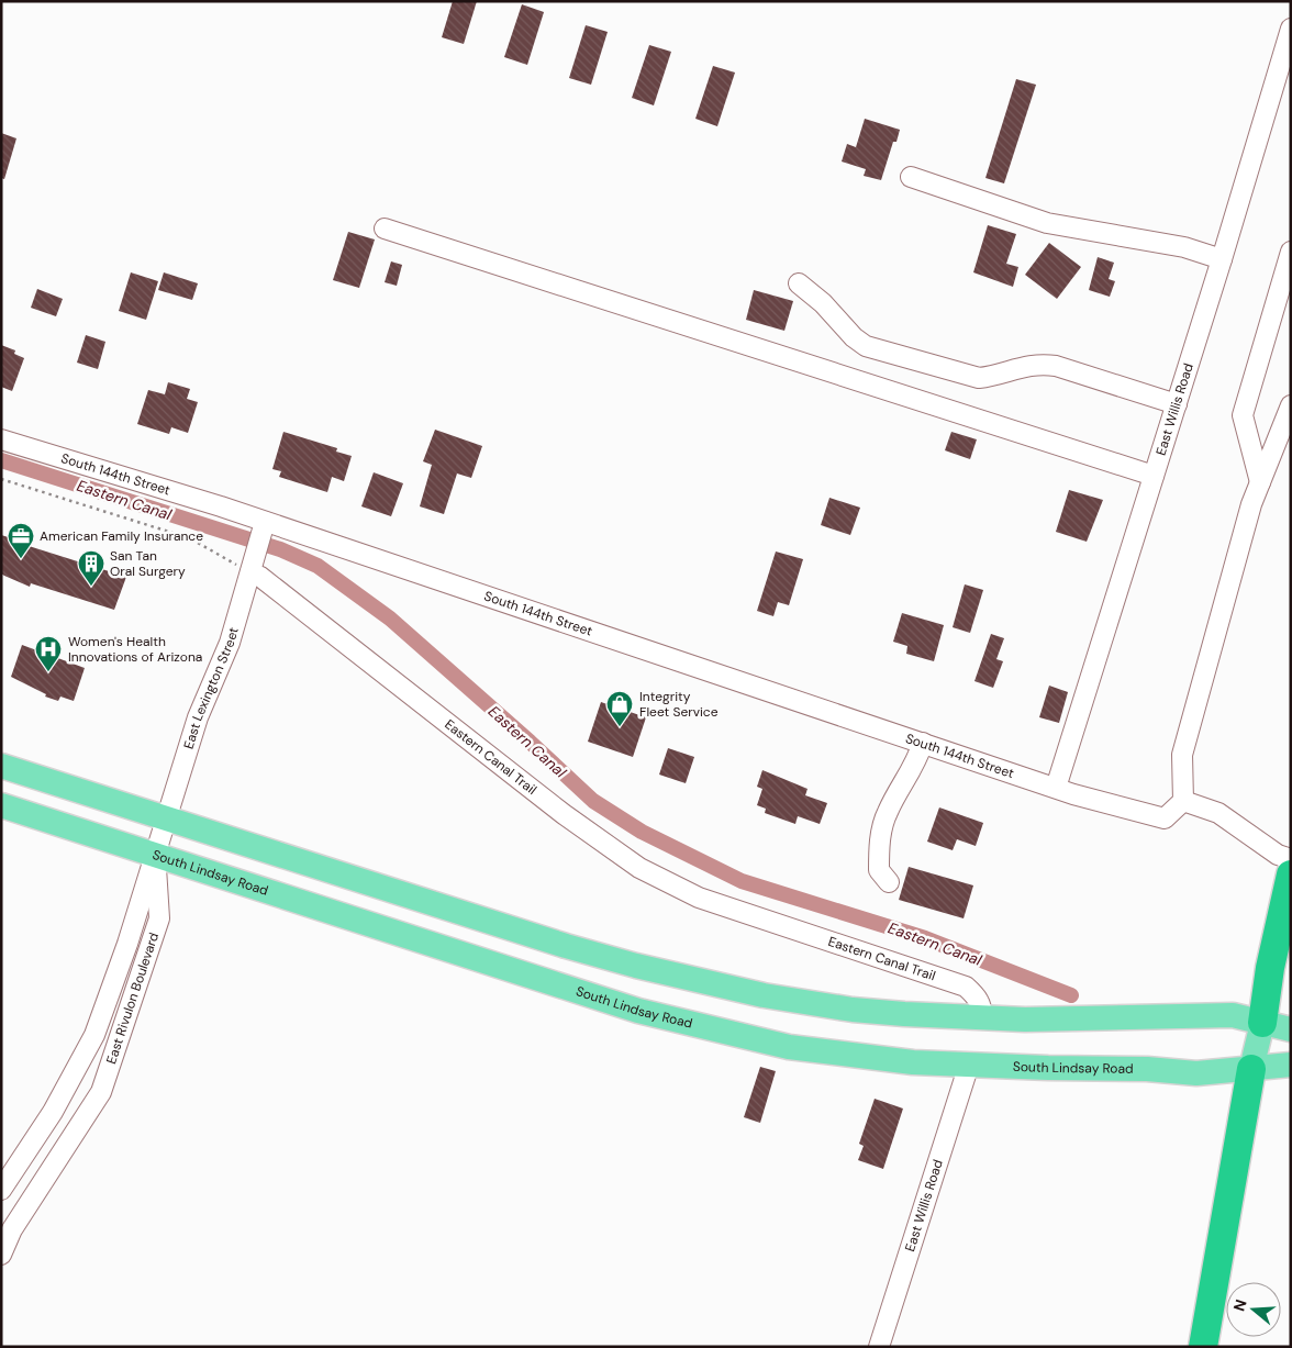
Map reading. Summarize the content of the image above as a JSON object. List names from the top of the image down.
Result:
{
  "streets": {
    "main road": ["South Lindsay Road"],
    "street": [
      "East Willis Road",
      "South 144th Street",
      "East Lexington Street",
      "Eastern Canal Trail",
      "East Rivulon Boulevard"
    ]
  },
  "crossings": [
    ["East Willis Road", "South 144th Street"],
    ["East Willis Road", "South Lindsay Road"],
    ["South 144th Street", "East Lexington Street"],
    ["East Lexington Street", "Eastern Canal Trail"],
    ["East Lexington Street", "South Lindsay Road"],
    ["East Lexington Street", "East Rivulon Boulevard"],
    ["South Lindsay Road", "East Rivulon Boulevard"]
  ],
  "water": ["Eastern Canal"],
  "places": {
    "office": ["American Family Insurance"],
    "building": ["San Tan Oral Surgery"],
    "hospital": ["Women's Health Innovations of Arizona"],
    "shop": ["Integrity Fleet Service"]
  },
  "north": "left"
}
